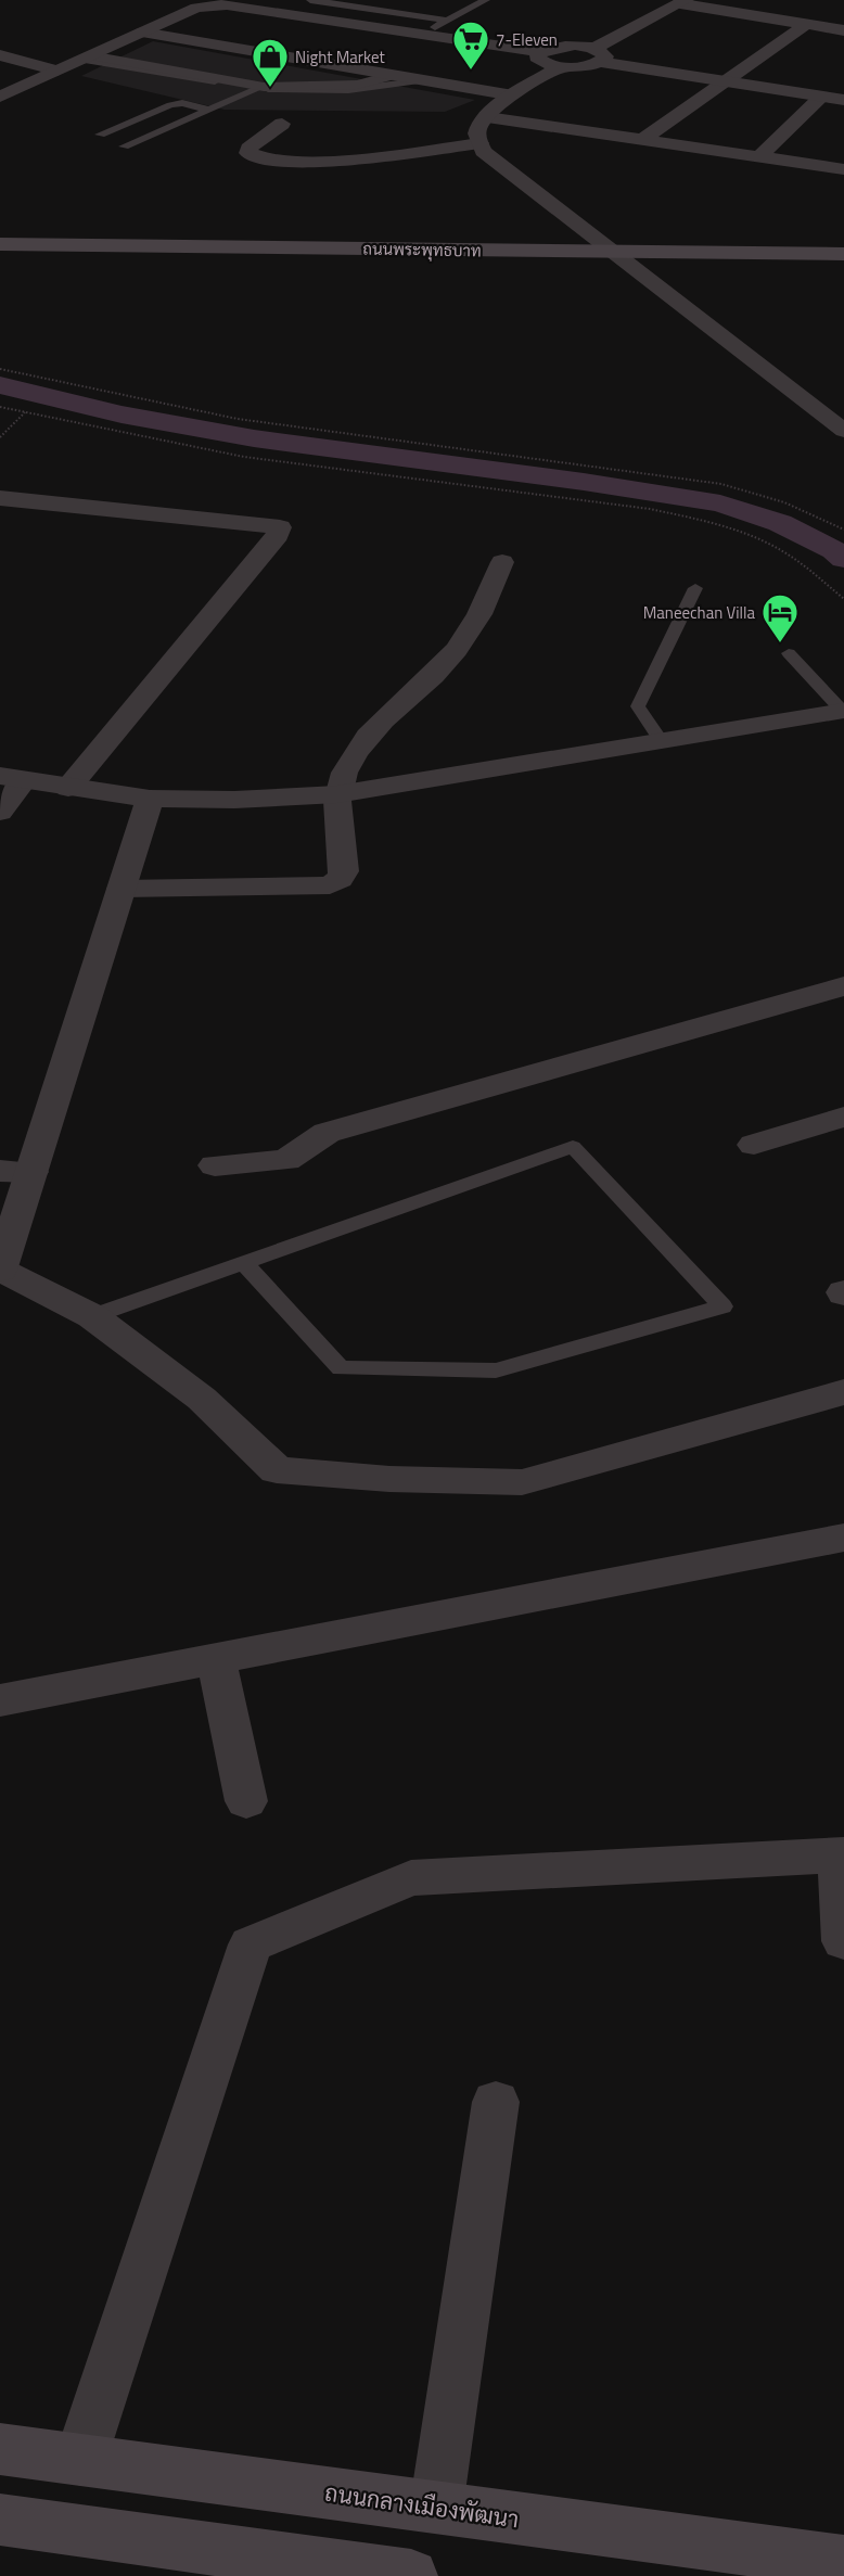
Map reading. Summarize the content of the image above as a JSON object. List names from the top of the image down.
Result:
{
  "streets": {
    "main road": ["ถนนพระพุทธบาท", "ถนนกลางเมืองพัฒนา"]
  },
  "places": {
    "supermarket": ["7-Eleven"],
    "shop": ["Night Market"],
    "hotel": ["Maneechan Villa"]
  }
}
